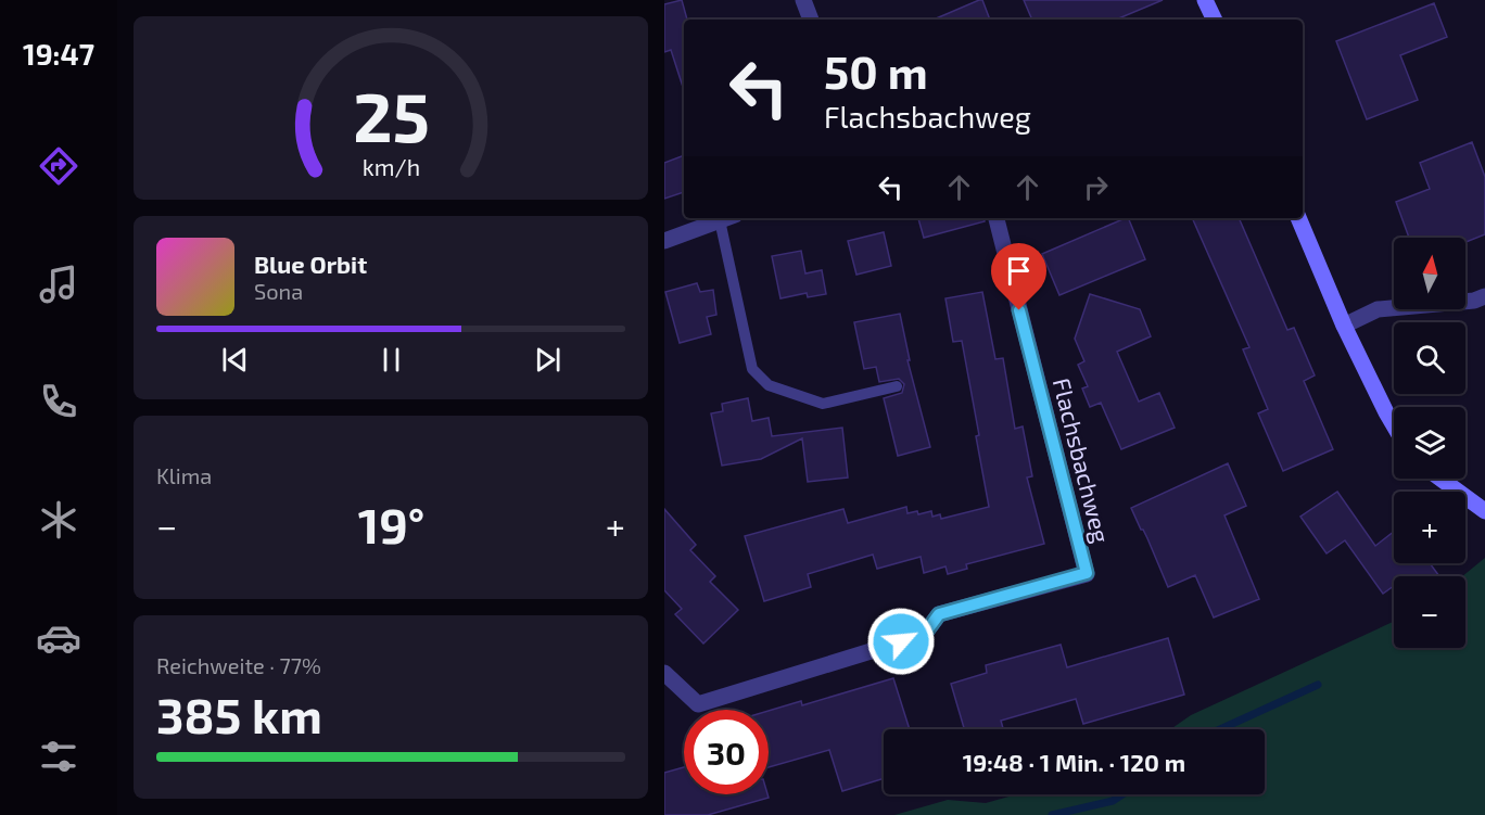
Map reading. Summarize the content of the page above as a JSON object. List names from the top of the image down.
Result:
{
  "streets": {
    "street": ["Flachsbachweg"]
  },
  "north": "top",
  "page": {
    "tabs": "19:47",
    "turn": ["50 m", "Flachsbachweg"],
    "song": ["Blue Orbit", "Sona"],
    "map_buttons": ["+", "−"],
    "tile": [
      "Klima",
      ["Reichweite · 77%", "385 km"]
    ],
    "heat": ["−", "19°", "+"],
    "limit": "30",
    "trip": "19:48 · 1 Min. · 120 m",
    "gauge": ["25", "km/h"]
  }
}
